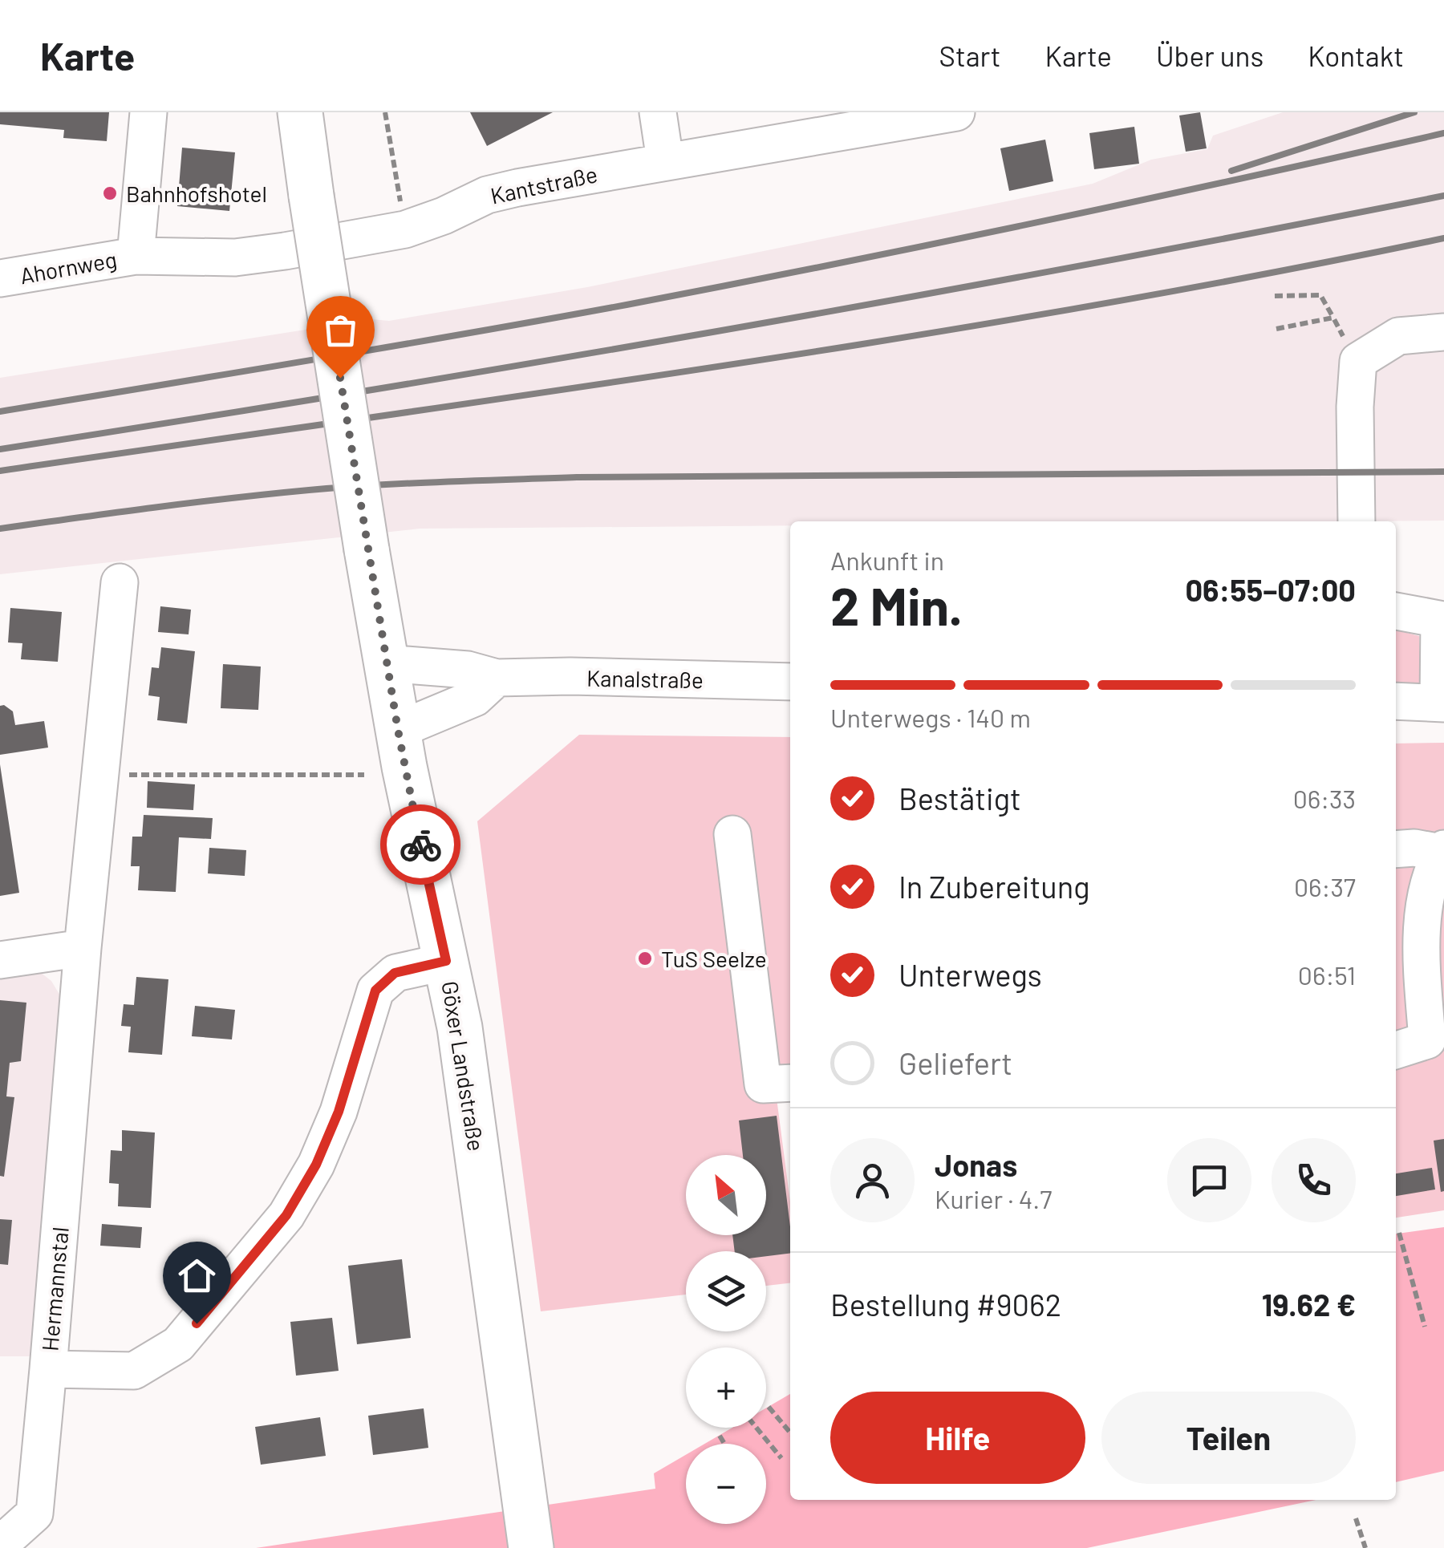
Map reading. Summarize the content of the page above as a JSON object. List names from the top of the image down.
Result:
{
  "streets": {
    "main road": ["Göxer Landstraße"],
    "street": [
      "Kantstraße",
      "Ahornweg",
      "Kanalstraße",
      "Hermannstal"
    ]
  },
  "crossings": [
    ["Kantstraße", "Ahornweg"],
    ["Kanalstraße", "Göxer Landstraße"],
    ["Göxer Landstraße", "Hermannstal"]
  ],
  "places": ["Bahnhofshotel", "TuS Seelze"],
  "north": "top left",
  "page": {
    "header": "Karte",
    "nav": [
      "Start",
      "Karte",
      "Über uns",
      "Kontakt"
    ],
    "heading": ["2 Min.", "Ankunft in", "06:55–07:00"],
    "panel": [
      "Jonas",
      "Kurier · 4.7",
      "Bestellung #9062",
      "19.62 €"
    ],
    "bar": "Unterwegs · 140 m",
    "list": [
      ["Bestätigt", "06:33"],
      ["In Zubereitung", "06:37"],
      ["Unterwegs", "06:51"],
      "Geliefert"
    ],
    "map_buttons": ["+", "−"],
    "buttons": ["Hilfe", "Teilen"]
  }
}
